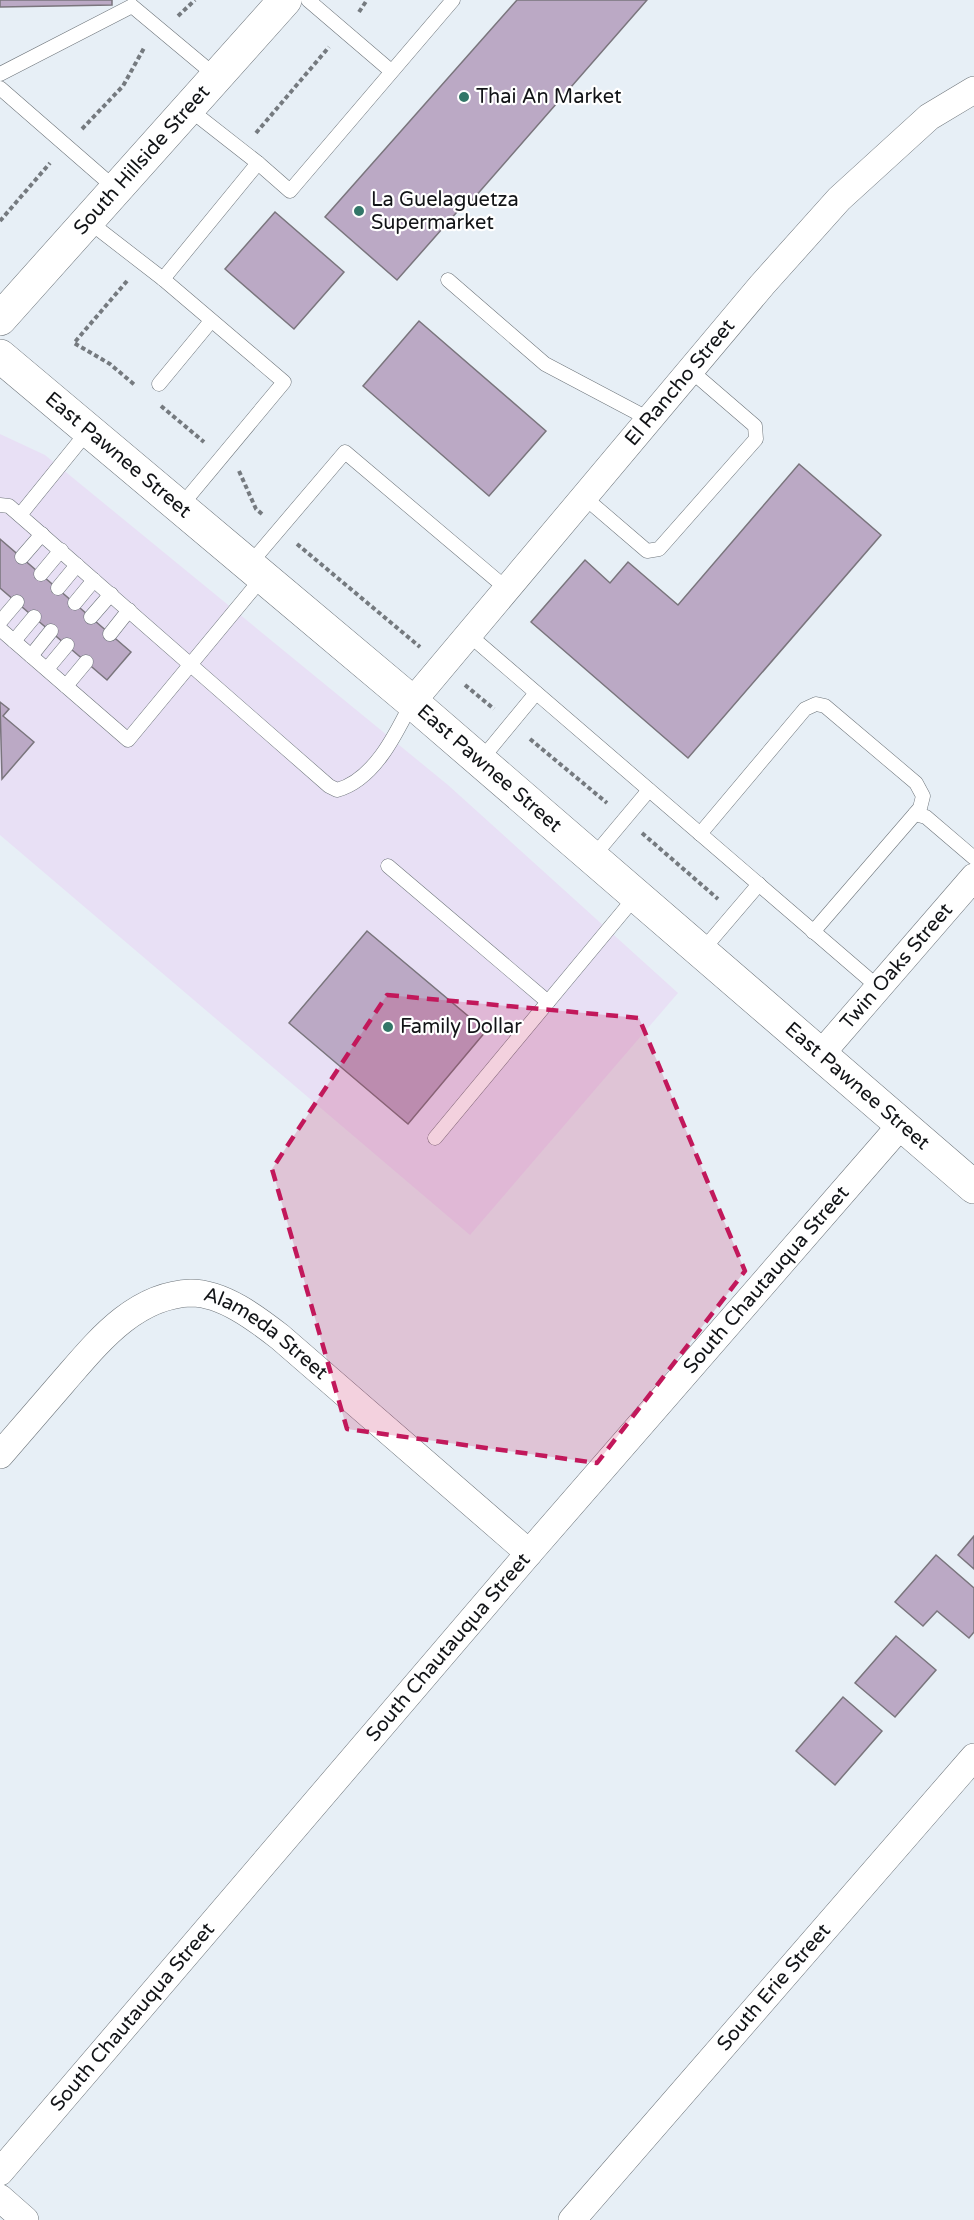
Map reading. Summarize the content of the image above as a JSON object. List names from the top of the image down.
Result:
{
  "streets": {
    "main road": ["South Hillside Street", "East Pawnee Street"],
    "street": [
      "El Rancho Street",
      "Twin Oaks Street",
      "South Chautauqua Street",
      "Alameda Street",
      "South Erie Street"
    ]
  },
  "crossings": [
    ["El Rancho Street", "East Pawnee Street"],
    ["East Pawnee Street", "Twin Oaks Street"],
    ["East Pawnee Street", "South Chautauqua Street"],
    ["South Chautauqua Street", "Alameda Street"]
  ],
  "places": ["Thai An Market", "La Guelaguetza Supermarket", "Family Dollar"]
}
